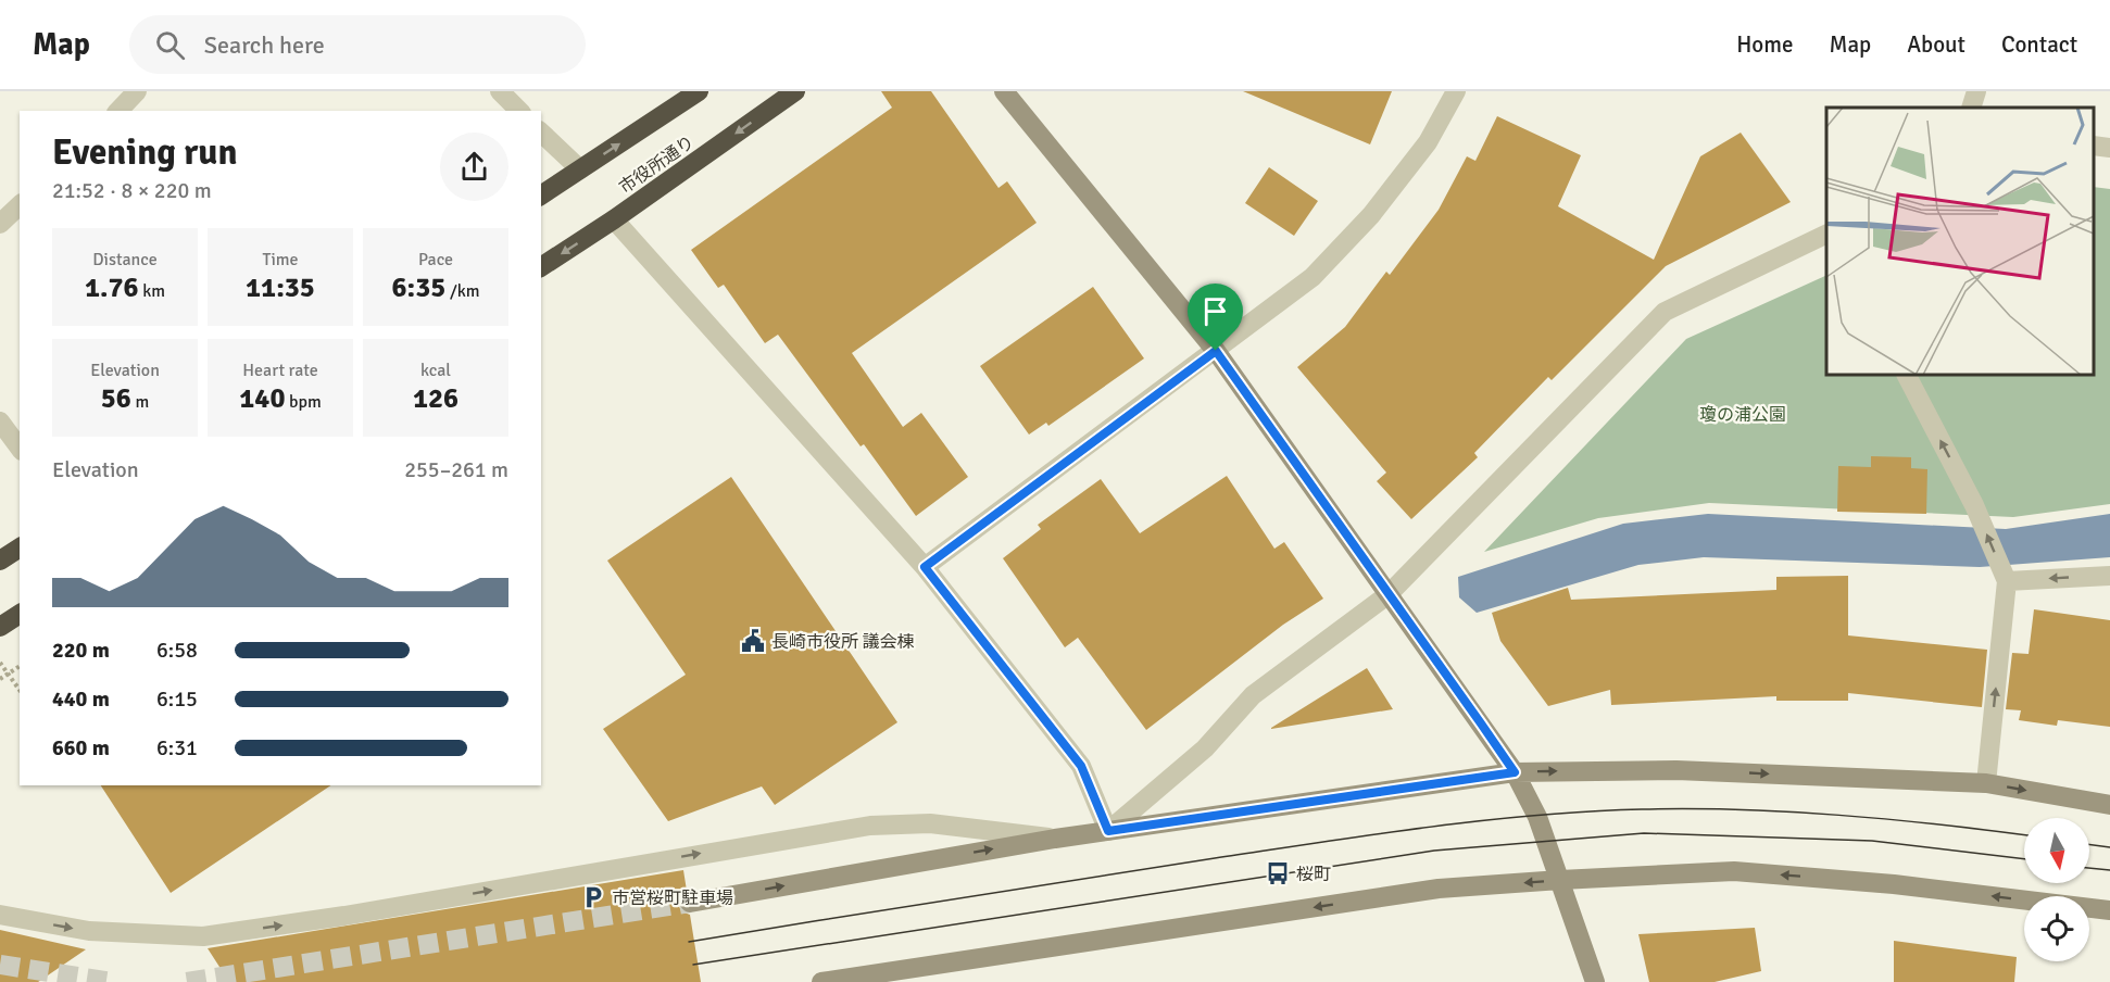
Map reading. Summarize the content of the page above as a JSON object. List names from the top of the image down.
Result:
{
  "streets": {
    "highway": ["市役所通り"]
  },
  "parks": ["瓊の浦公園"],
  "places": {
    "public building": ["長崎市役所 議会棟"],
    "bus stop": ["桜町"],
    "parking": ["市営桜町駐車場"]
  },
  "north": "bottom",
  "page": {
    "header": "Map",
    "search": "Search here",
    "nav": [
      "Home",
      "Map",
      "About",
      "Contact"
    ],
    "heading": ["Evening run", "21:52 · 8 × 220 m"],
    "stats": [
      ["Distance", "1.76 km"],
      ["Time", "11:35"],
      ["Pace", "6:35 /km"],
      ["Elevation", "56 m"],
      ["Heart rate", "140 bpm"],
      ["kcal", "126"]
    ],
    "chart": ["Elevation", "255–261 m"],
    "list": [
      {
        "name": "220 m",
        "note": "6:58"
      },
      {
        "name": "440 m",
        "note": "6:15"
      },
      {
        "name": "660 m",
        "note": "6:31"
      }
    ]
  }
}
